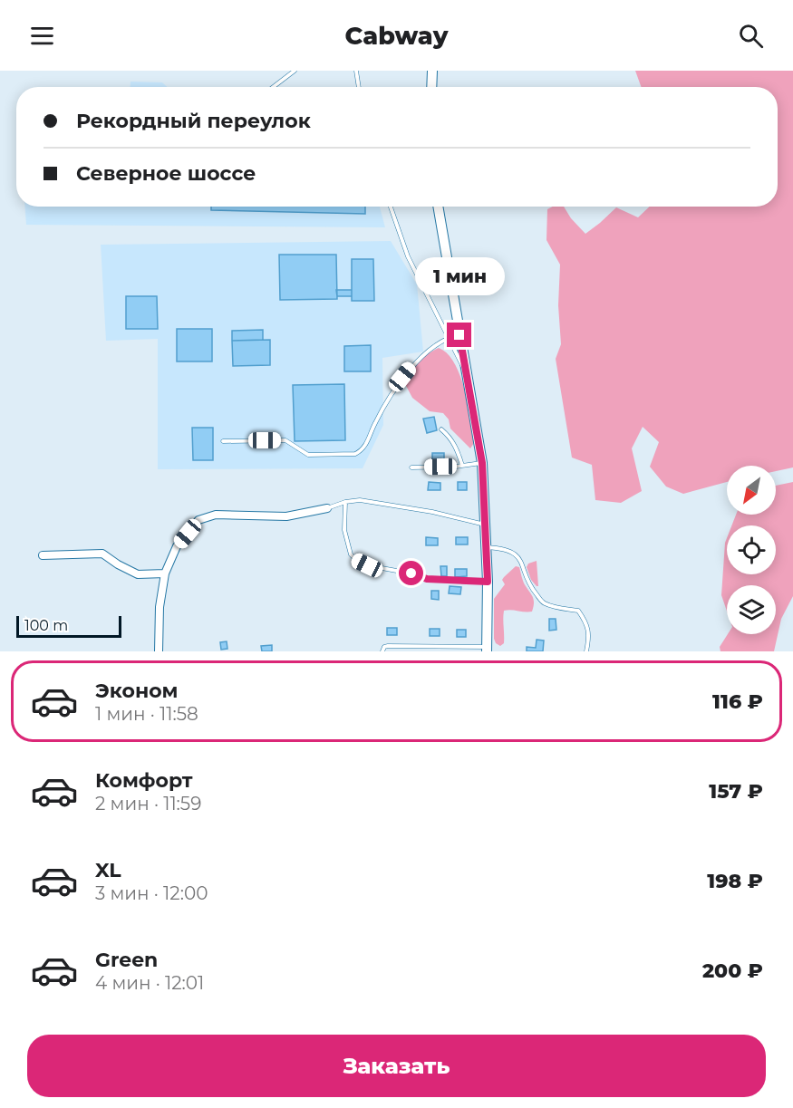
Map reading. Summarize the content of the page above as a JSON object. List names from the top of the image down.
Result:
{
  "scale_bar": "100 m",
  "north": "bottom left",
  "page": {
    "header": "Cabway",
    "banner": ["Рекордный переулок", "Северное шоссе"],
    "bubble": "1 мин",
    "scale": "100 m",
    "list": [
      {
        "name": "Эконом",
        "note": "1 мин · 11:58",
        "value": "116 ₽"
      },
      {
        "name": "Комфорт",
        "note": "2 мин · 11:59",
        "value": "157 ₽"
      },
      {
        "name": "XL",
        "note": "3 мин · 12:00",
        "value": "198 ₽"
      },
      {
        "name": "Green",
        "note": "4 мин · 12:01",
        "value": "200 ₽"
      }
    ],
    "buttons": "Заказать"
  }
}
